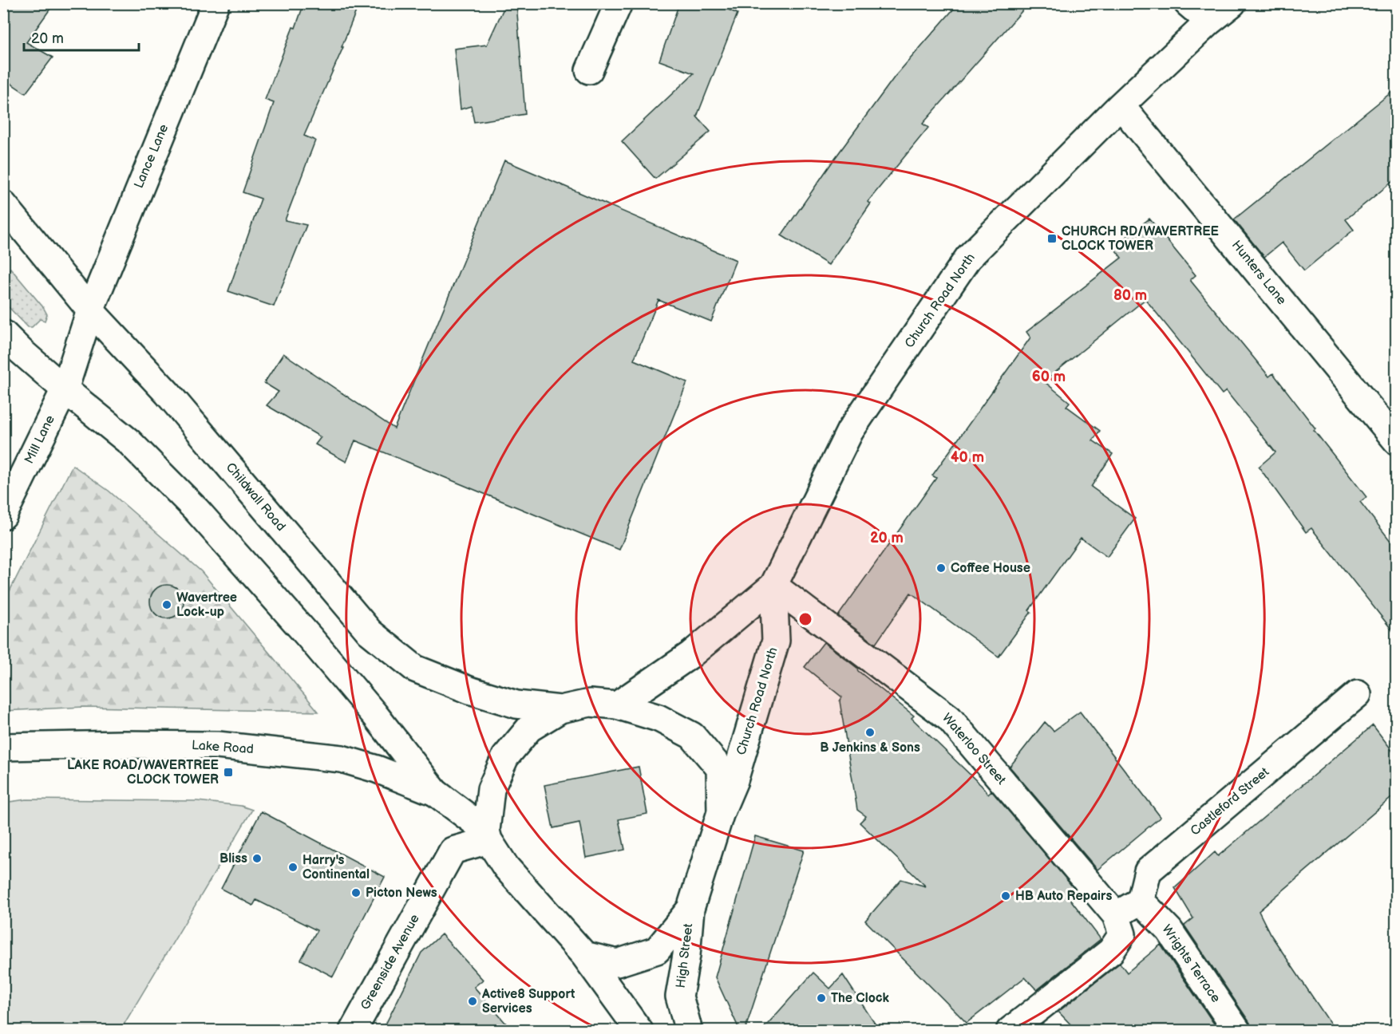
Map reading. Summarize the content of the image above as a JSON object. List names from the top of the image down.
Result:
{
  "streets": {
    "street": [
      "Lance Lane",
      "Hunters Lane",
      "Church Road North",
      "Mill Lane",
      "Childwall Road",
      "Lake Road",
      "Waterloo Street",
      "Castleford Street",
      "High Street",
      "Greenside Avenue",
      "Wrights Terrace"
    ]
  },
  "crossings": [
    ["Lance Lane", "Mill Lane"],
    ["Lance Lane", "Childwall Road"],
    ["Hunters Lane", "Church Road North"],
    ["Church Road North", "Waterloo Street"],
    ["Castleford Street", "Wrights Terrace"]
  ],
  "places": {
    "transit": ["CHURCH RD/WAVERTREE CLOCK TOWER", "LAKE ROAD/WAVERTREE CLOCK TOWER"],
    "other": [
      "Coffee House",
      "Wavertree Lock-up",
      "B Jenkins & Sons",
      "Bliss",
      "Harry's Continental",
      "Picton News",
      "HB Auto Repairs",
      "The Clock",
      "Active8 Support Services"
    ]
  },
  "scale_bar": "20 m",
  "rings": [
    "80 m",
    "60 m",
    "40 m",
    "20 m"
  ]
}
